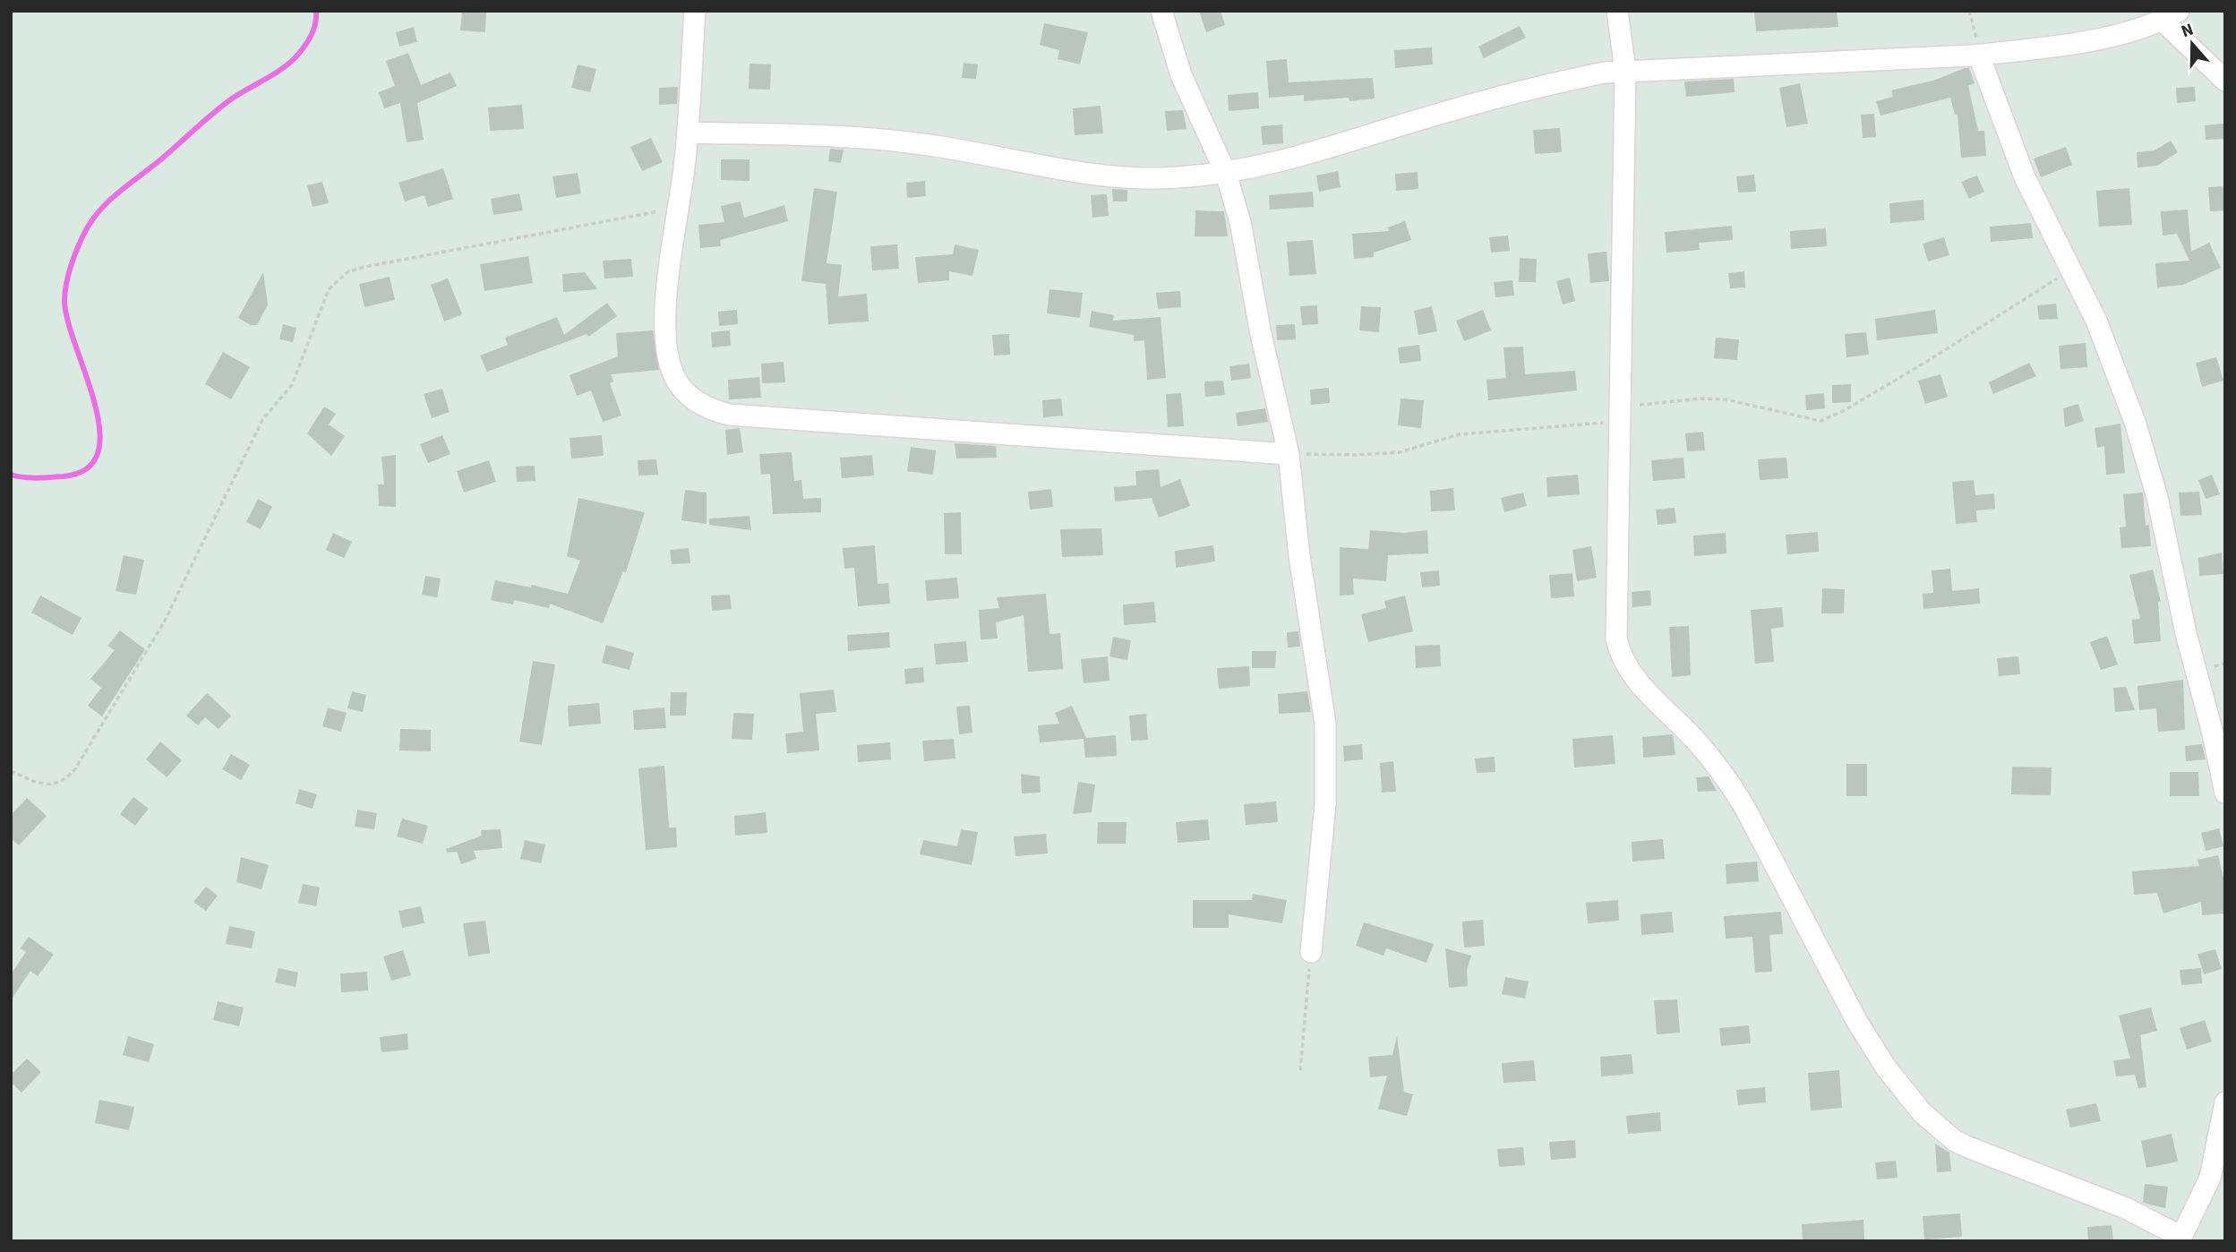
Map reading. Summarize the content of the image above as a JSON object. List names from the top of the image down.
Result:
{
  "north": "top"
}
